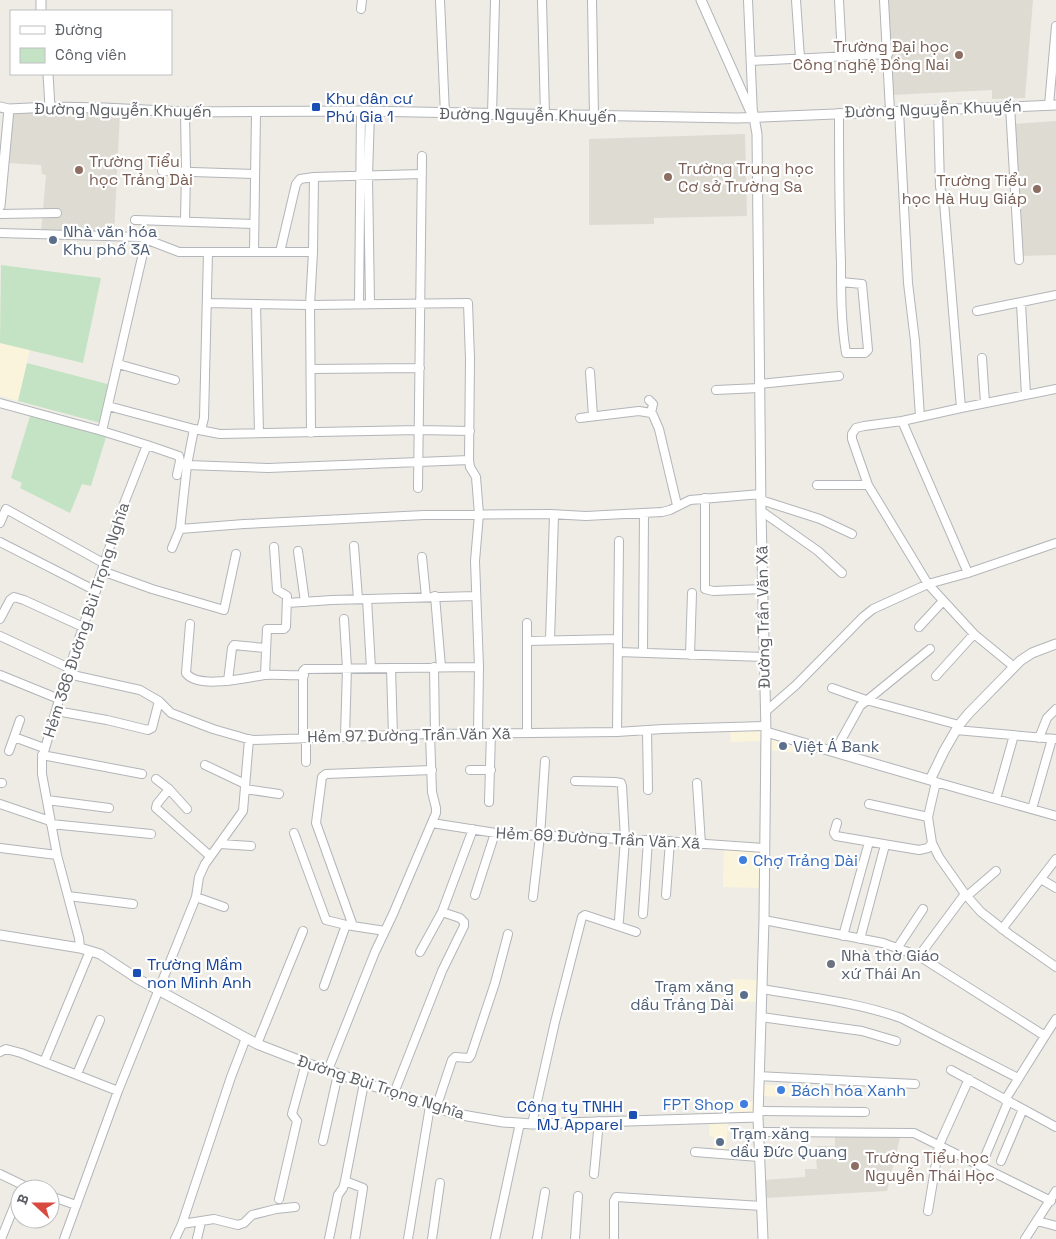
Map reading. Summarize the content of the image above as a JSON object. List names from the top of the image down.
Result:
{
  "streets": {
    "street": [
      "Đường Nguyễn Khuyến",
      "Đường Trần Văn Xã",
      "Hẻm 386 Đường Bùi Trọng Nghĩa",
      "Hẻm 97 Đường Trần Văn Xã",
      "Hẻm 69 Đường Trần Văn Xã",
      "Đường Bùi Trọng Nghĩa"
    ]
  },
  "crossings": [
    ["Đường Nguyễn Khuyến", "Đường Trần Văn Xã"],
    ["Đường Trần Văn Xã", "Hẻm 97 Đường Trần Văn Xã"],
    ["Đường Trần Văn Xã", "Hẻm 69 Đường Trần Văn Xã"],
    ["Đường Trần Văn Xã", "Đường Bùi Trọng Nghĩa"],
    ["Hẻm 386 Đường Bùi Trọng Nghĩa", "Hẻm 97 Đường Trần Văn Xã"],
    ["Hẻm 386 Đường Bùi Trọng Nghĩa", "Đường Bùi Trọng Nghĩa"]
  ],
  "places": {
    "other": [
      "Trường Đại học Công nghệ Đồng Nai",
      "Trường Tiểu học Trảng Dài",
      "Trường Trung học Cơ sở Trường Sa",
      "Trường Tiểu học Hà Huy Giáp",
      "Nhà văn hóa Khu phố 3A",
      "Việt Á Bank",
      "Chợ Trảng Dài",
      "Nhà thờ Giáo xứ Thái An",
      "Trạm xăng dầu Trảng Dài",
      "Bách hóa Xanh",
      "FPT Shop",
      "Trạm xăng dầu Đức Quang",
      "Trường Tiểu học Nguyễn Thái Học"
    ],
    "transit": ["Khu dân cư Phú Gia 1", "Trường Mầm non Minh Anh", "Công ty TNHH MJ Apparel"]
  },
  "legend": ["Đường", "Công viên"],
  "north": "left"
}
